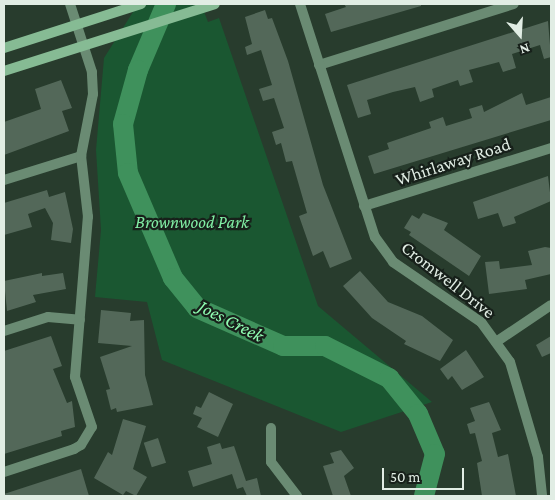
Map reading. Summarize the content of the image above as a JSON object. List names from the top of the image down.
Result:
{
  "streets": {
    "street": ["Whirlaway Road", "Cromwell Drive"]
  },
  "crossings": [
    ["Whirlaway Road", "Cromwell Drive"]
  ],
  "water": ["Joes Creek"],
  "parks": ["Brownwood Park"],
  "scale_bar": "50 m",
  "north": "bottom"
}
